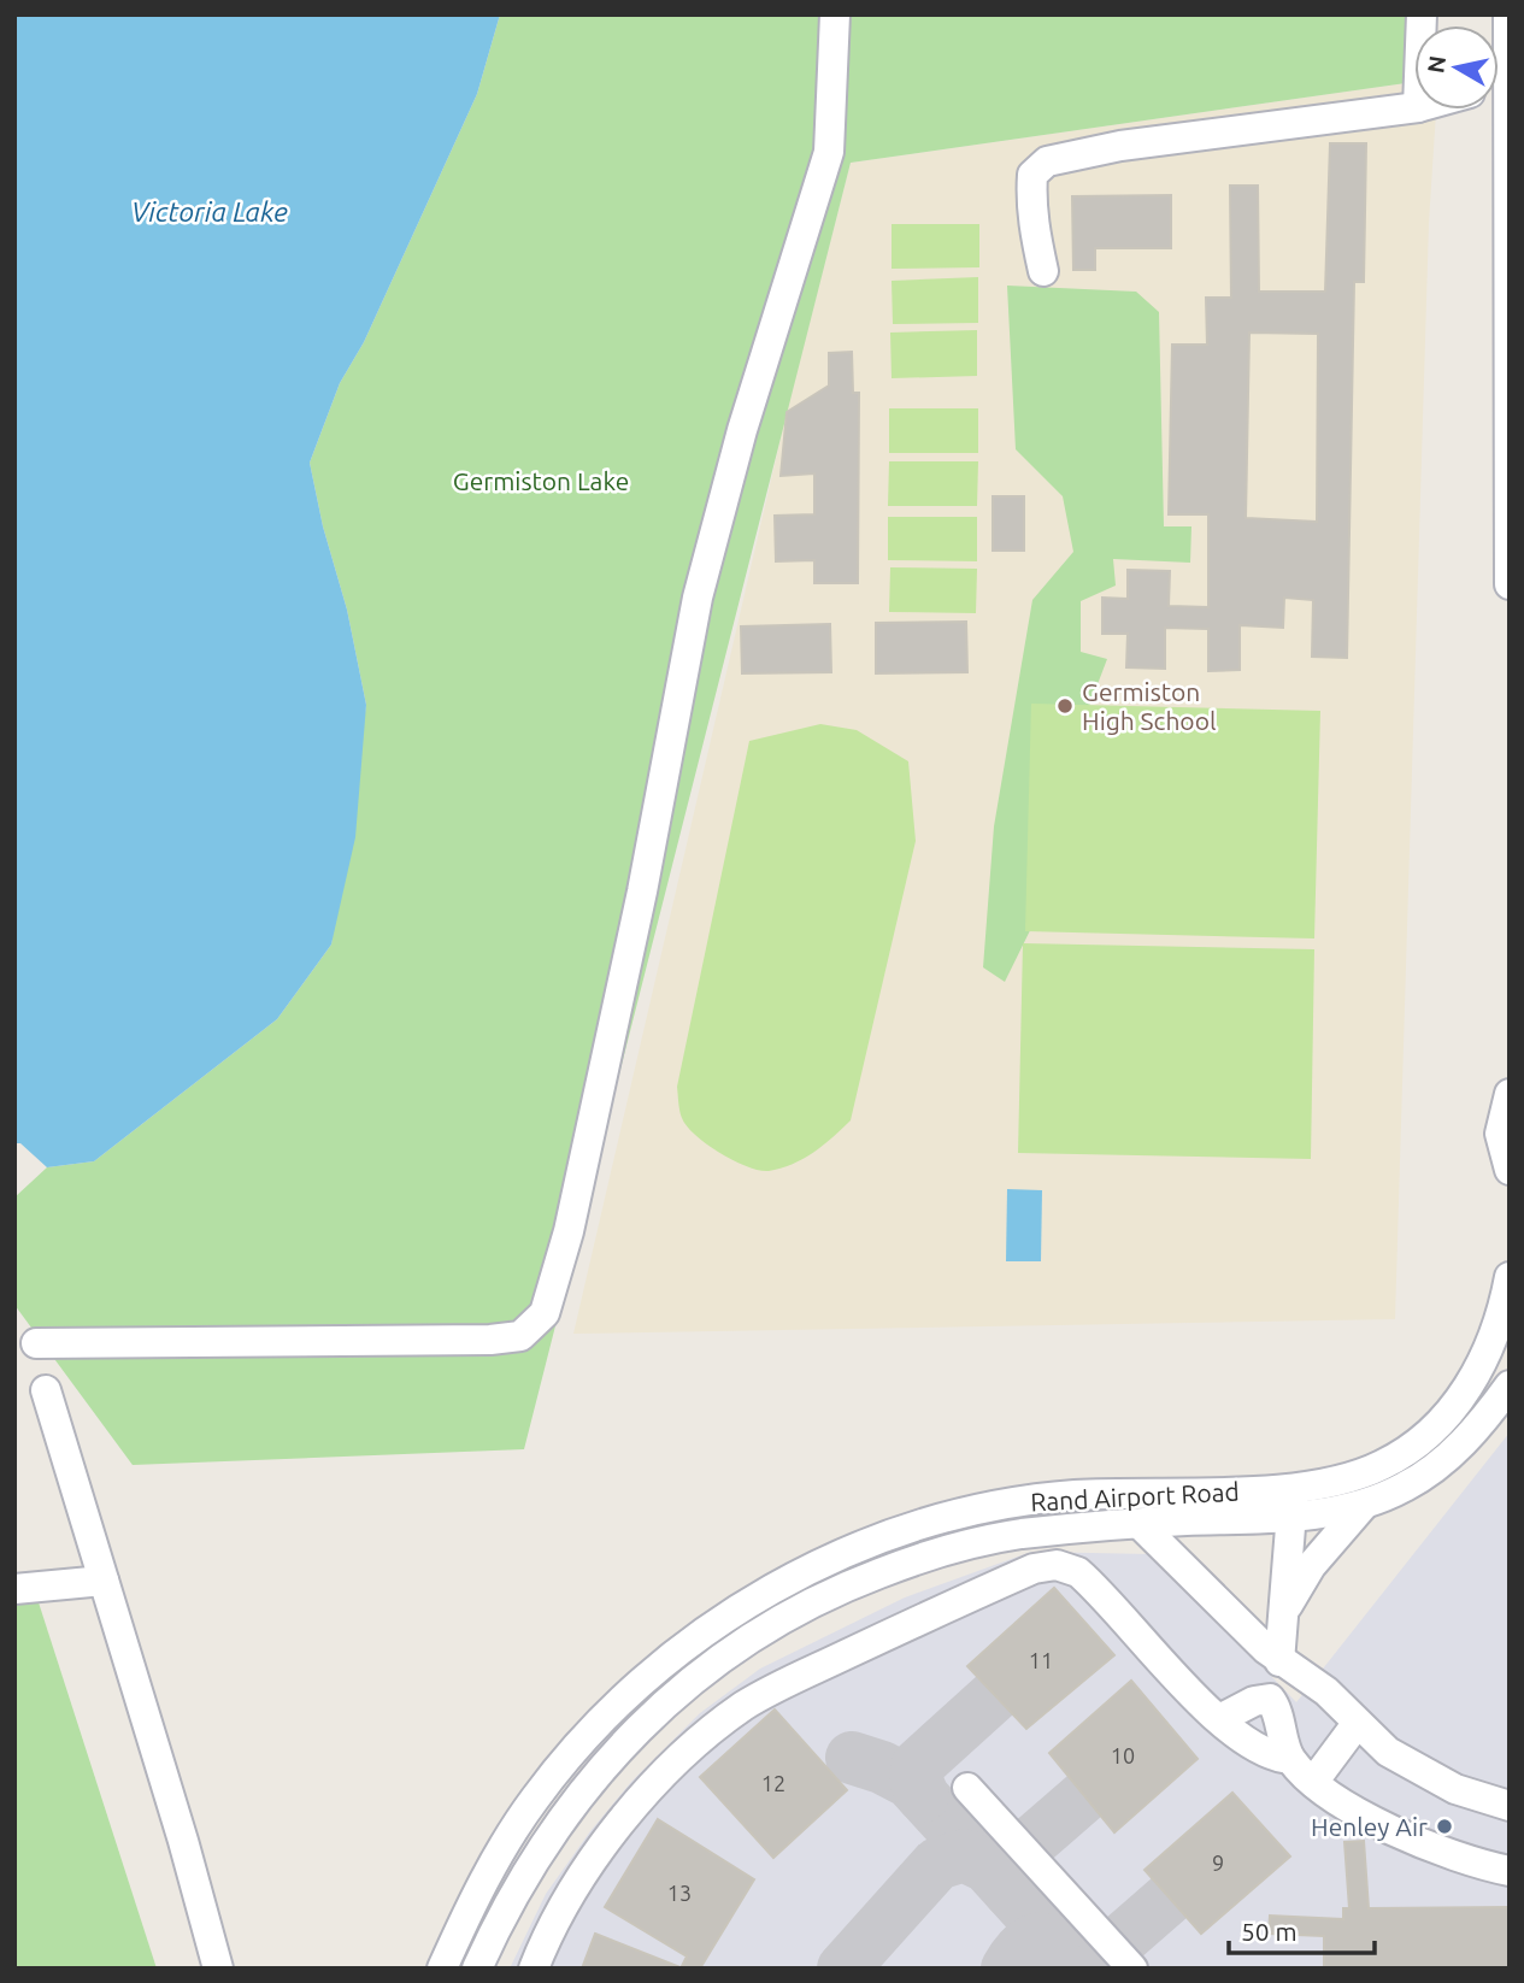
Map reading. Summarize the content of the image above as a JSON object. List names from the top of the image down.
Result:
{
  "streets": {
    "street": ["Rand Airport Road"]
  },
  "water": ["Victoria Lake"],
  "parks": ["Germiston Lake"],
  "places": ["Germiston High School", "Henley Air"],
  "house_numbers": [
    "11",
    "10",
    "12",
    "9",
    "13"
  ],
  "scale_bar": "50 m",
  "north": "left"
}
